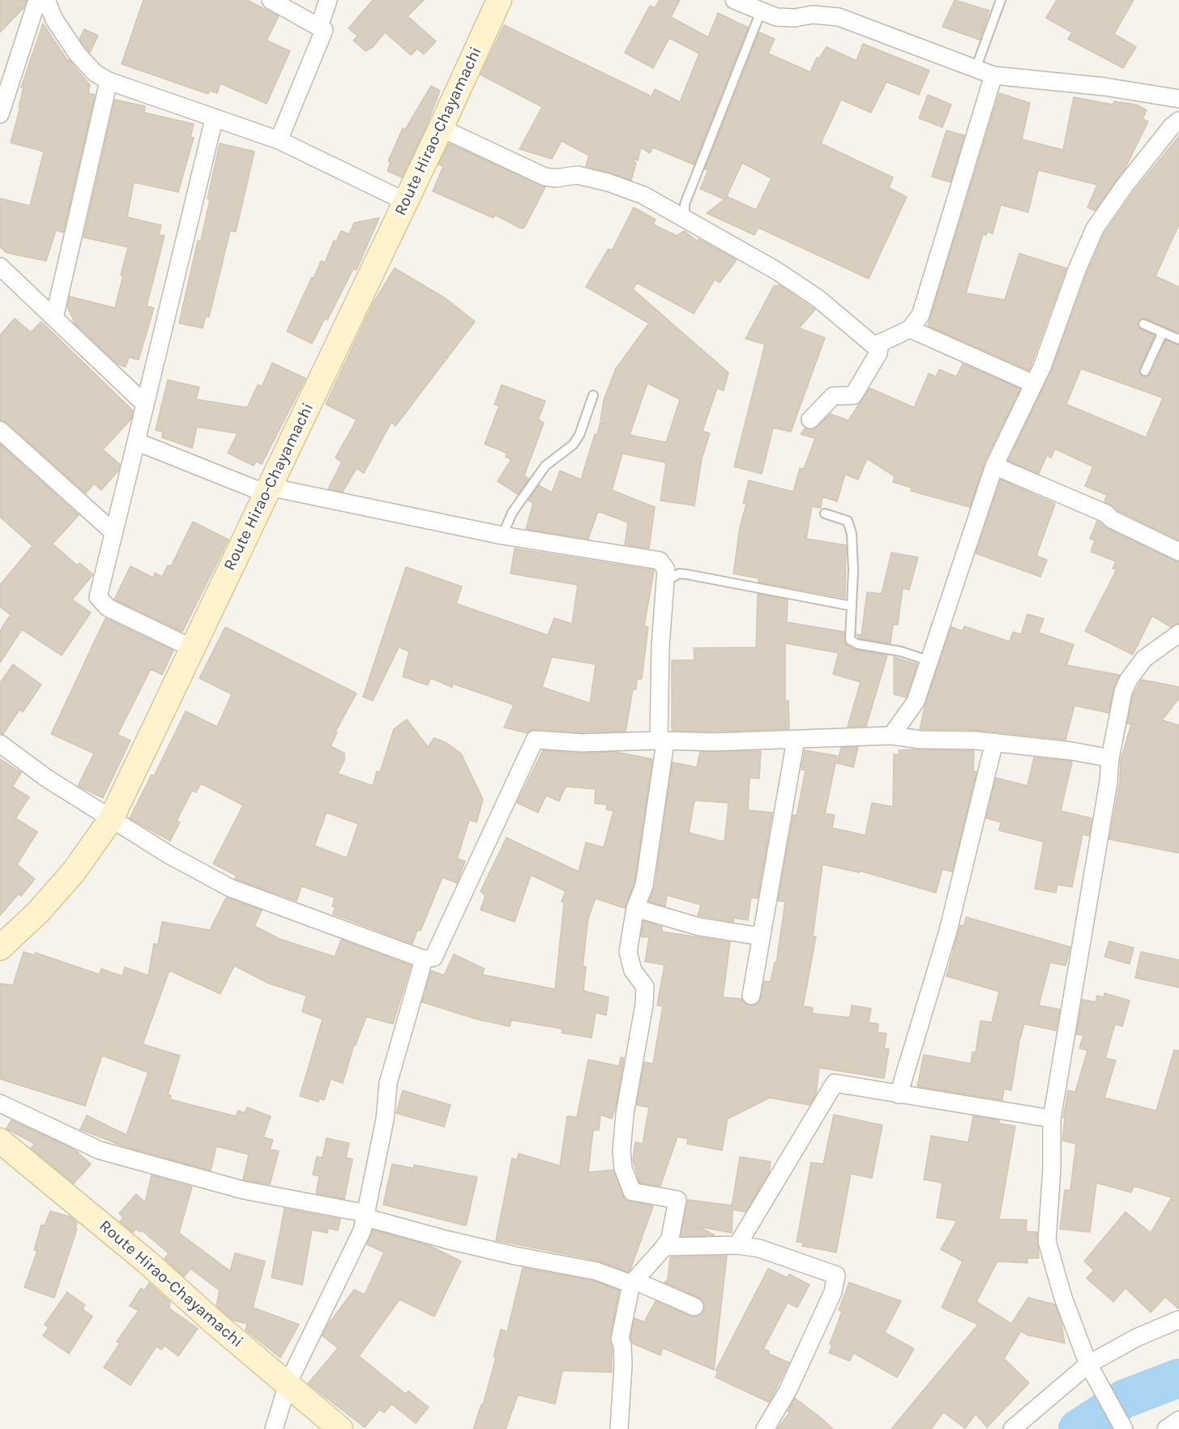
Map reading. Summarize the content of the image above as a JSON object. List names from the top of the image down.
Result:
{
  "streets": {
    "main road": ["Route Hirao-Chayamachi"]
  }
}
